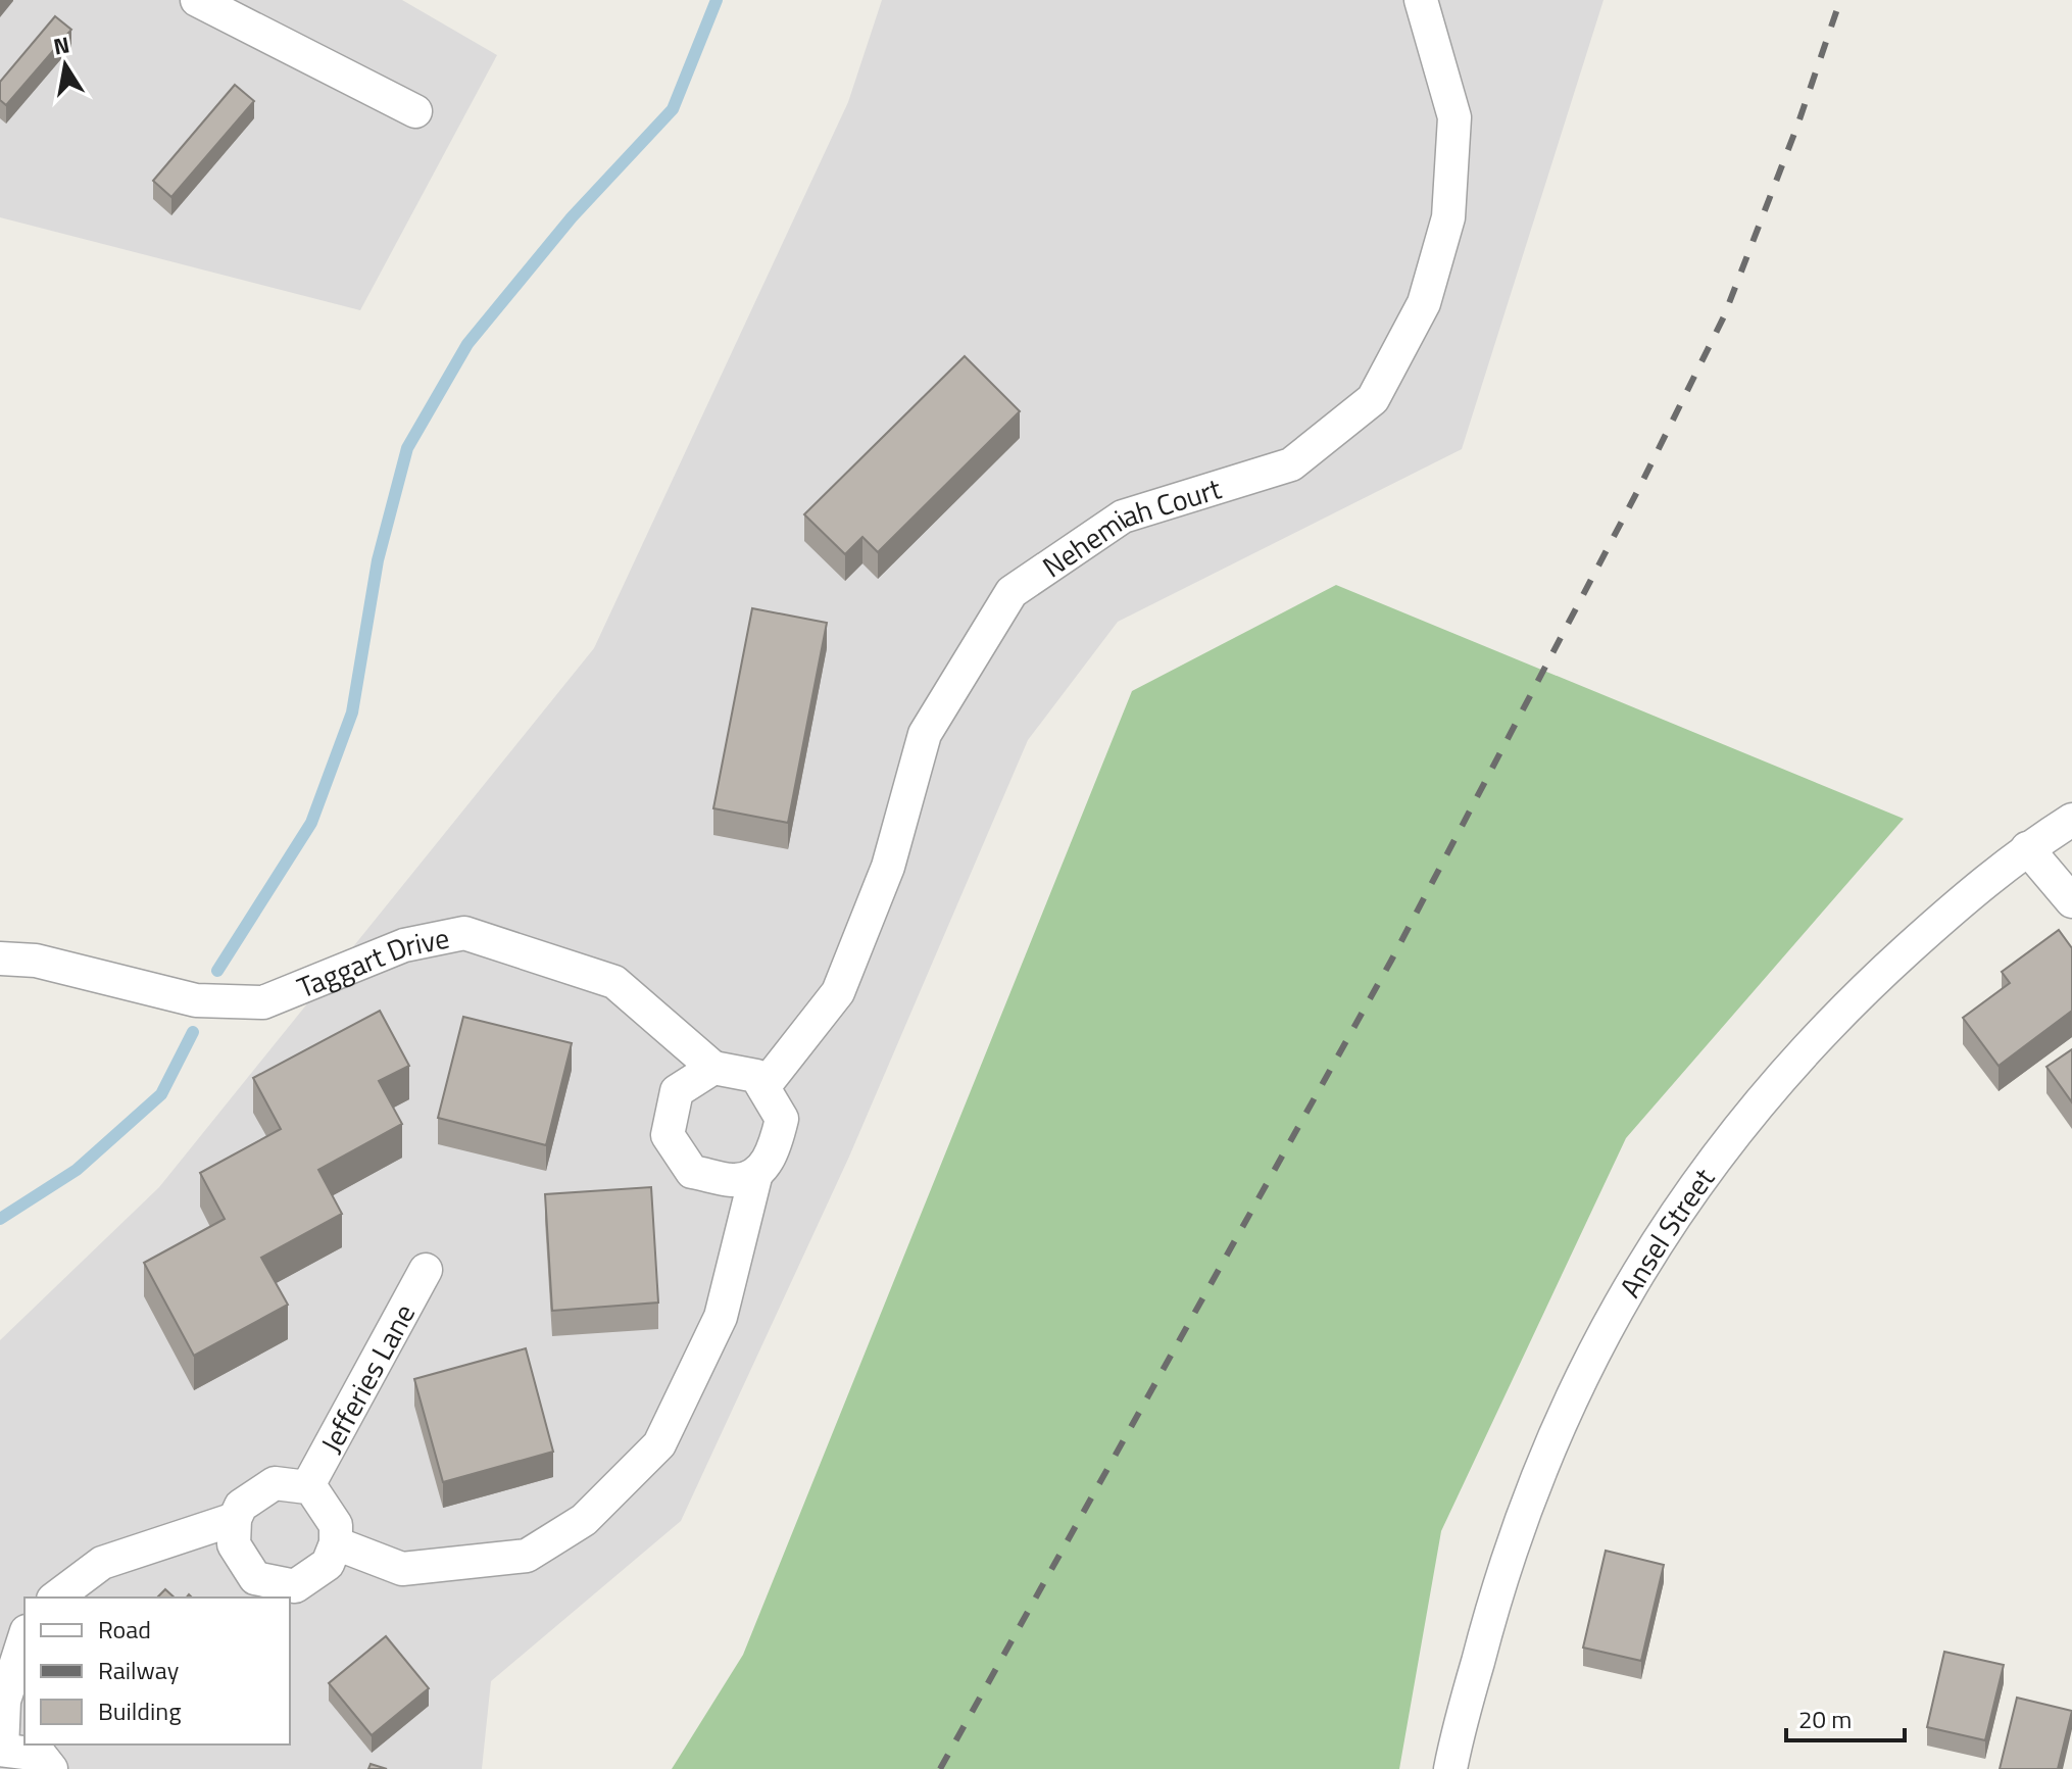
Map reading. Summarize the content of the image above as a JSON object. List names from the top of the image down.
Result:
{
  "streets": {
    "street": [
      "Nehemiah Court",
      "Taggart Drive",
      "Ansel Street",
      "Jefferies Lane"
    ]
  },
  "crossings": [
    ["Nehemiah Court", "Taggart Drive"]
  ],
  "legend": ["Road", "Railway", "Building"],
  "scale_bar": "20 m",
  "north": "top"
}
